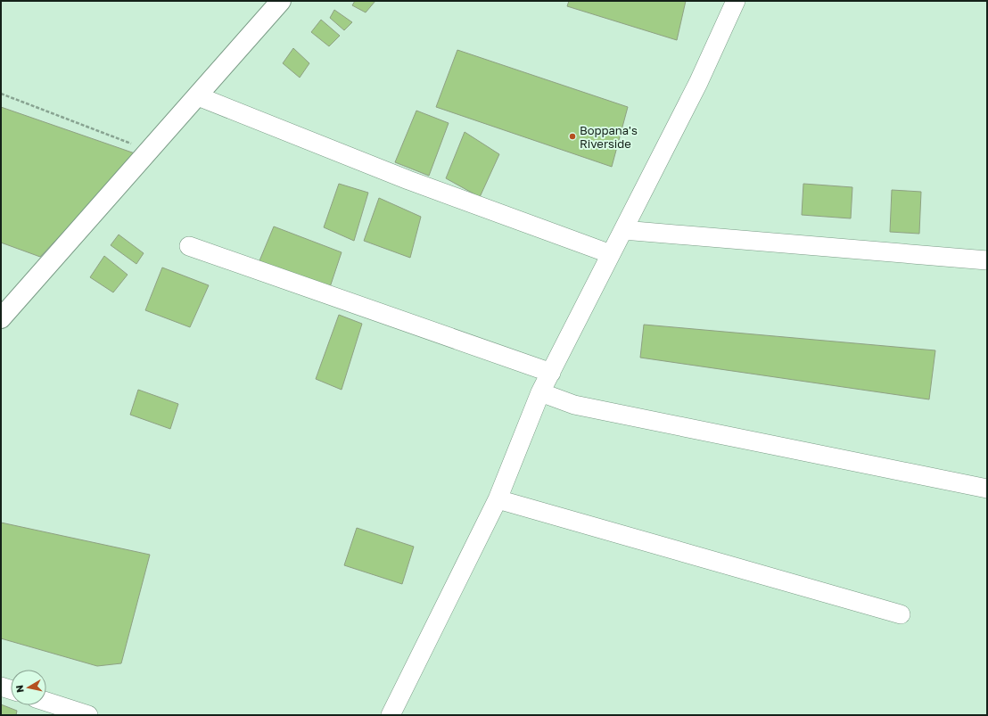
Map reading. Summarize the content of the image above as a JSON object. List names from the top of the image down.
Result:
{
  "places": ["Boppana's Riverside"],
  "north": "left"
}
